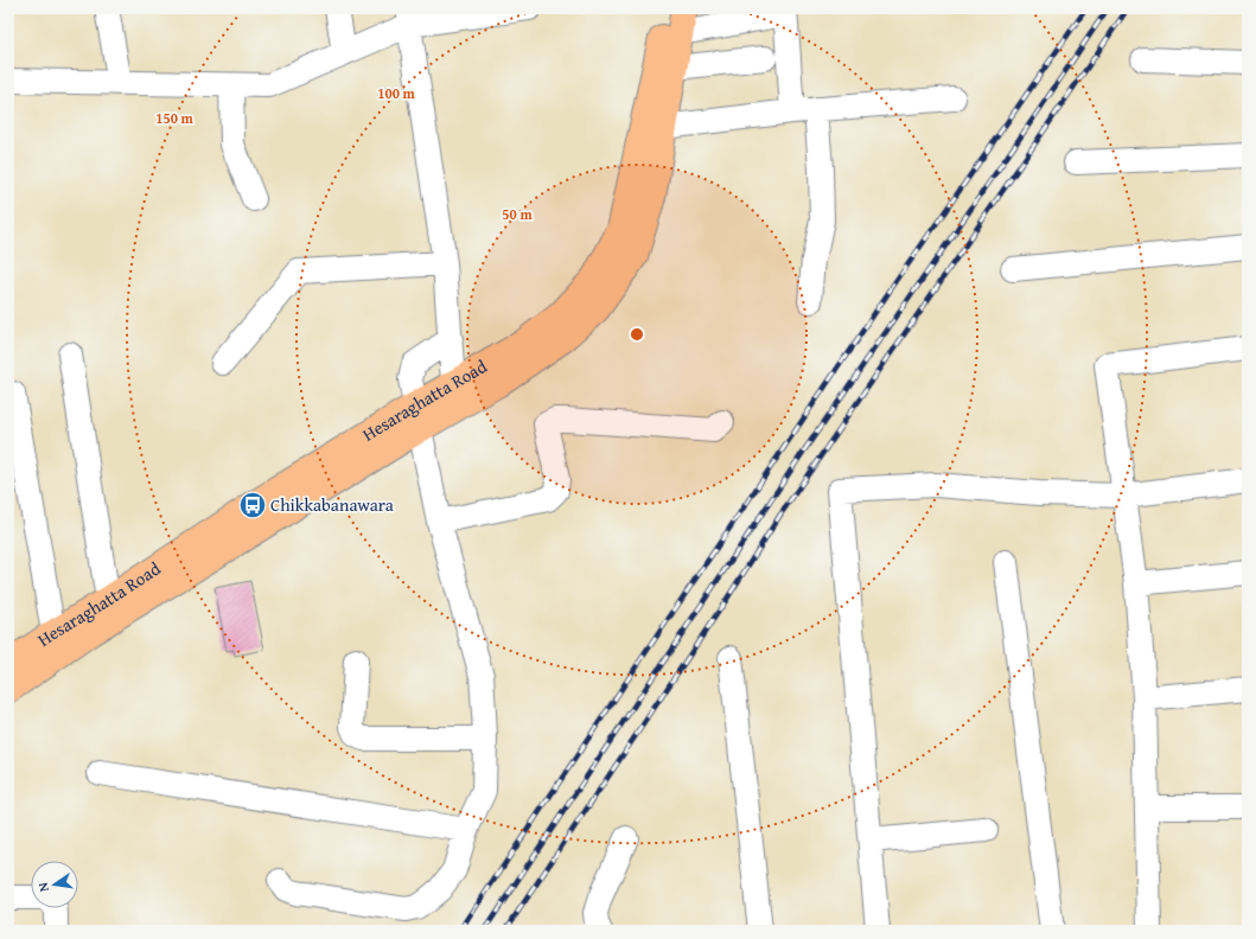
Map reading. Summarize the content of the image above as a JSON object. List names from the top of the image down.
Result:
{
  "streets": {
    "main road": ["Hesaraghatta Road"]
  },
  "places": {
    "bus stop": ["Chikkabanawara"]
  },
  "north": "left",
  "rings": ["100 m", "150 m", "50 m"]
}
